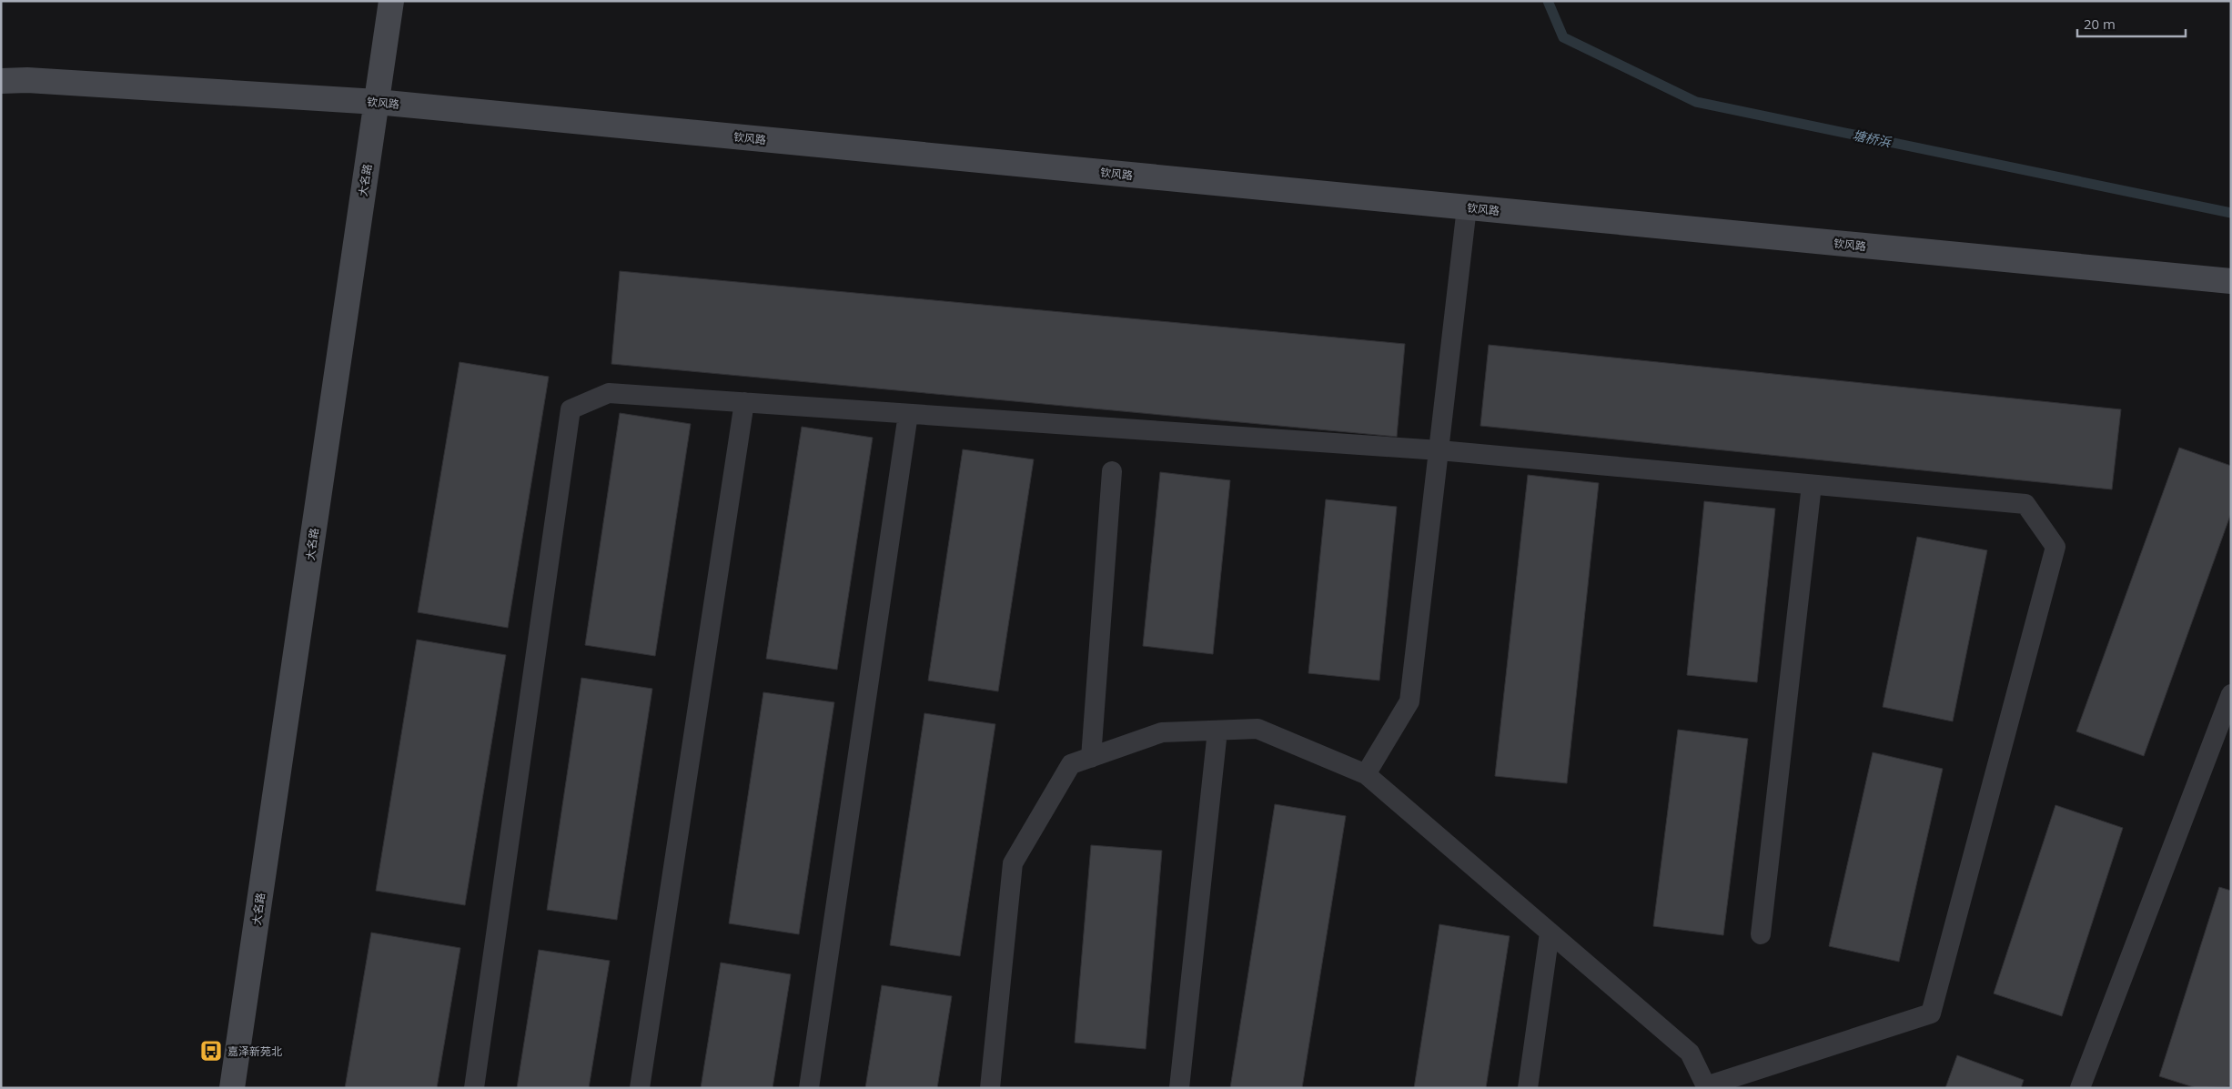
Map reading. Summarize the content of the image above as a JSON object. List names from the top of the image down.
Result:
{
  "streets": {
    "street": ["钦风路", "大名路"]
  },
  "crossings": [
    ["钦风路", "大名路"]
  ],
  "water": ["塘桥浜"],
  "places": {
    "bus stop": ["嘉泽新苑北"]
  },
  "scale_bar": "20 m"
}
